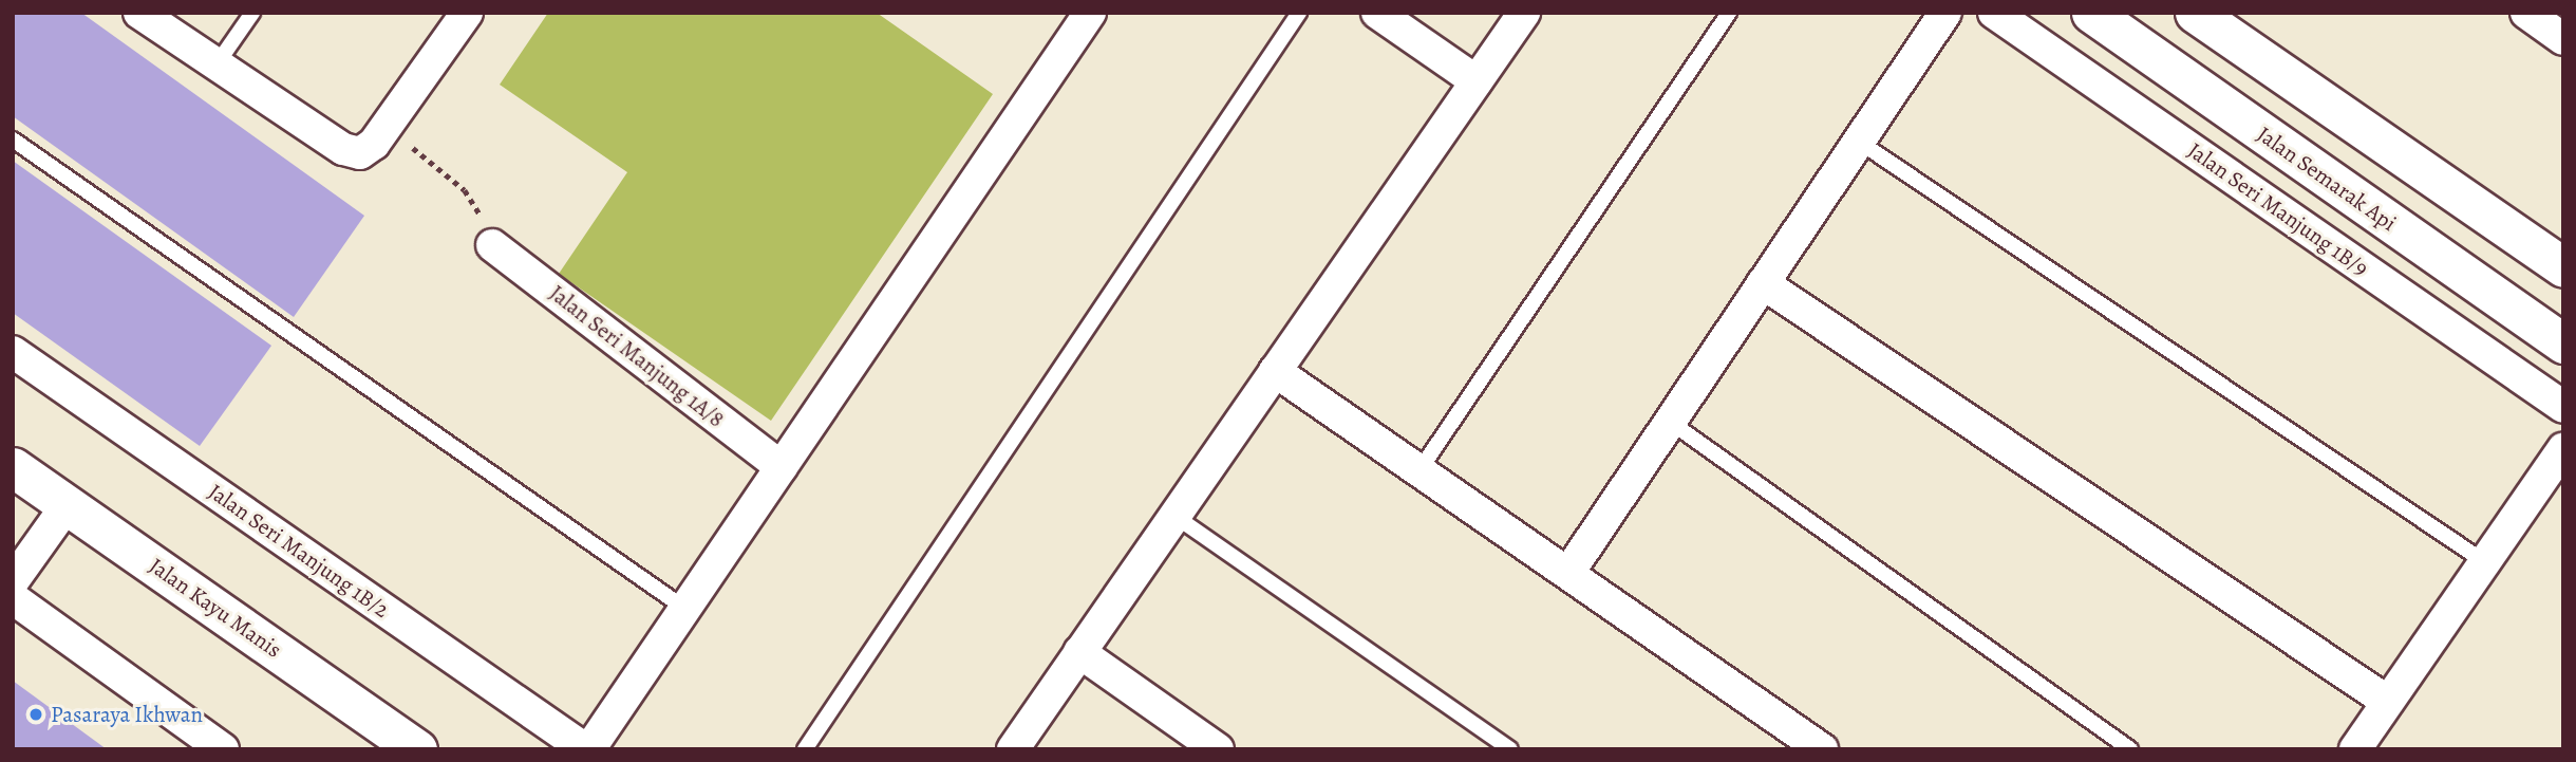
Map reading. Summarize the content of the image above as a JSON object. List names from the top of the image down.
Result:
{
  "streets": {
    "street": [
      "Jalan Semarak Api",
      "Jalan Seri Manjung 1B/9",
      "Jalan Seri Manjung 1A/8",
      "Jalan Seri Manjung 1B/2",
      "Jalan Kayu Manis"
    ]
  },
  "places": ["Pasaraya Ikhwan"]
}
